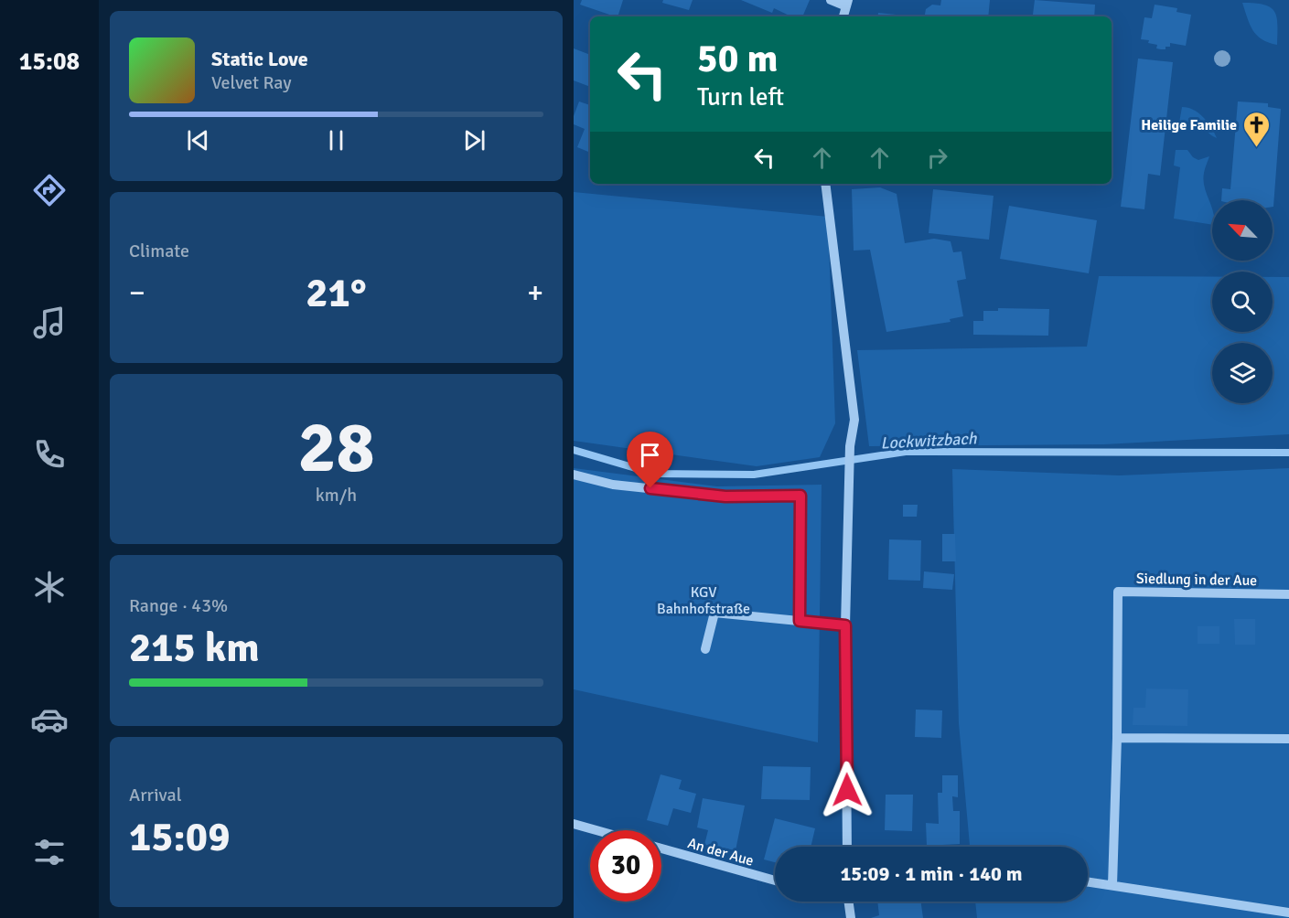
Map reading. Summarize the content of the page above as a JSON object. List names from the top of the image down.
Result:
{
  "streets": {
    "street": ["Siedlung in der Aue", "An der Aue"]
  },
  "water": ["Lockwitzbach"],
  "parks": ["KGV Bahnhofstraße"],
  "places": {
    "church": ["Heilige Familie"]
  },
  "north": "top left",
  "page": {
    "tabs": "15:08",
    "turn": ["50 m", "Turn left"],
    "song": ["Static Love", "Velvet Ray"],
    "tile": [
      "Climate",
      ["28", "km/h"],
      ["Range · 43%", "215 km"],
      ["Arrival", "15:09"]
    ],
    "heat": ["−", "21°", "+"],
    "limit": "30",
    "trip": "15:09 · 1 min · 140 m"
  }
}
